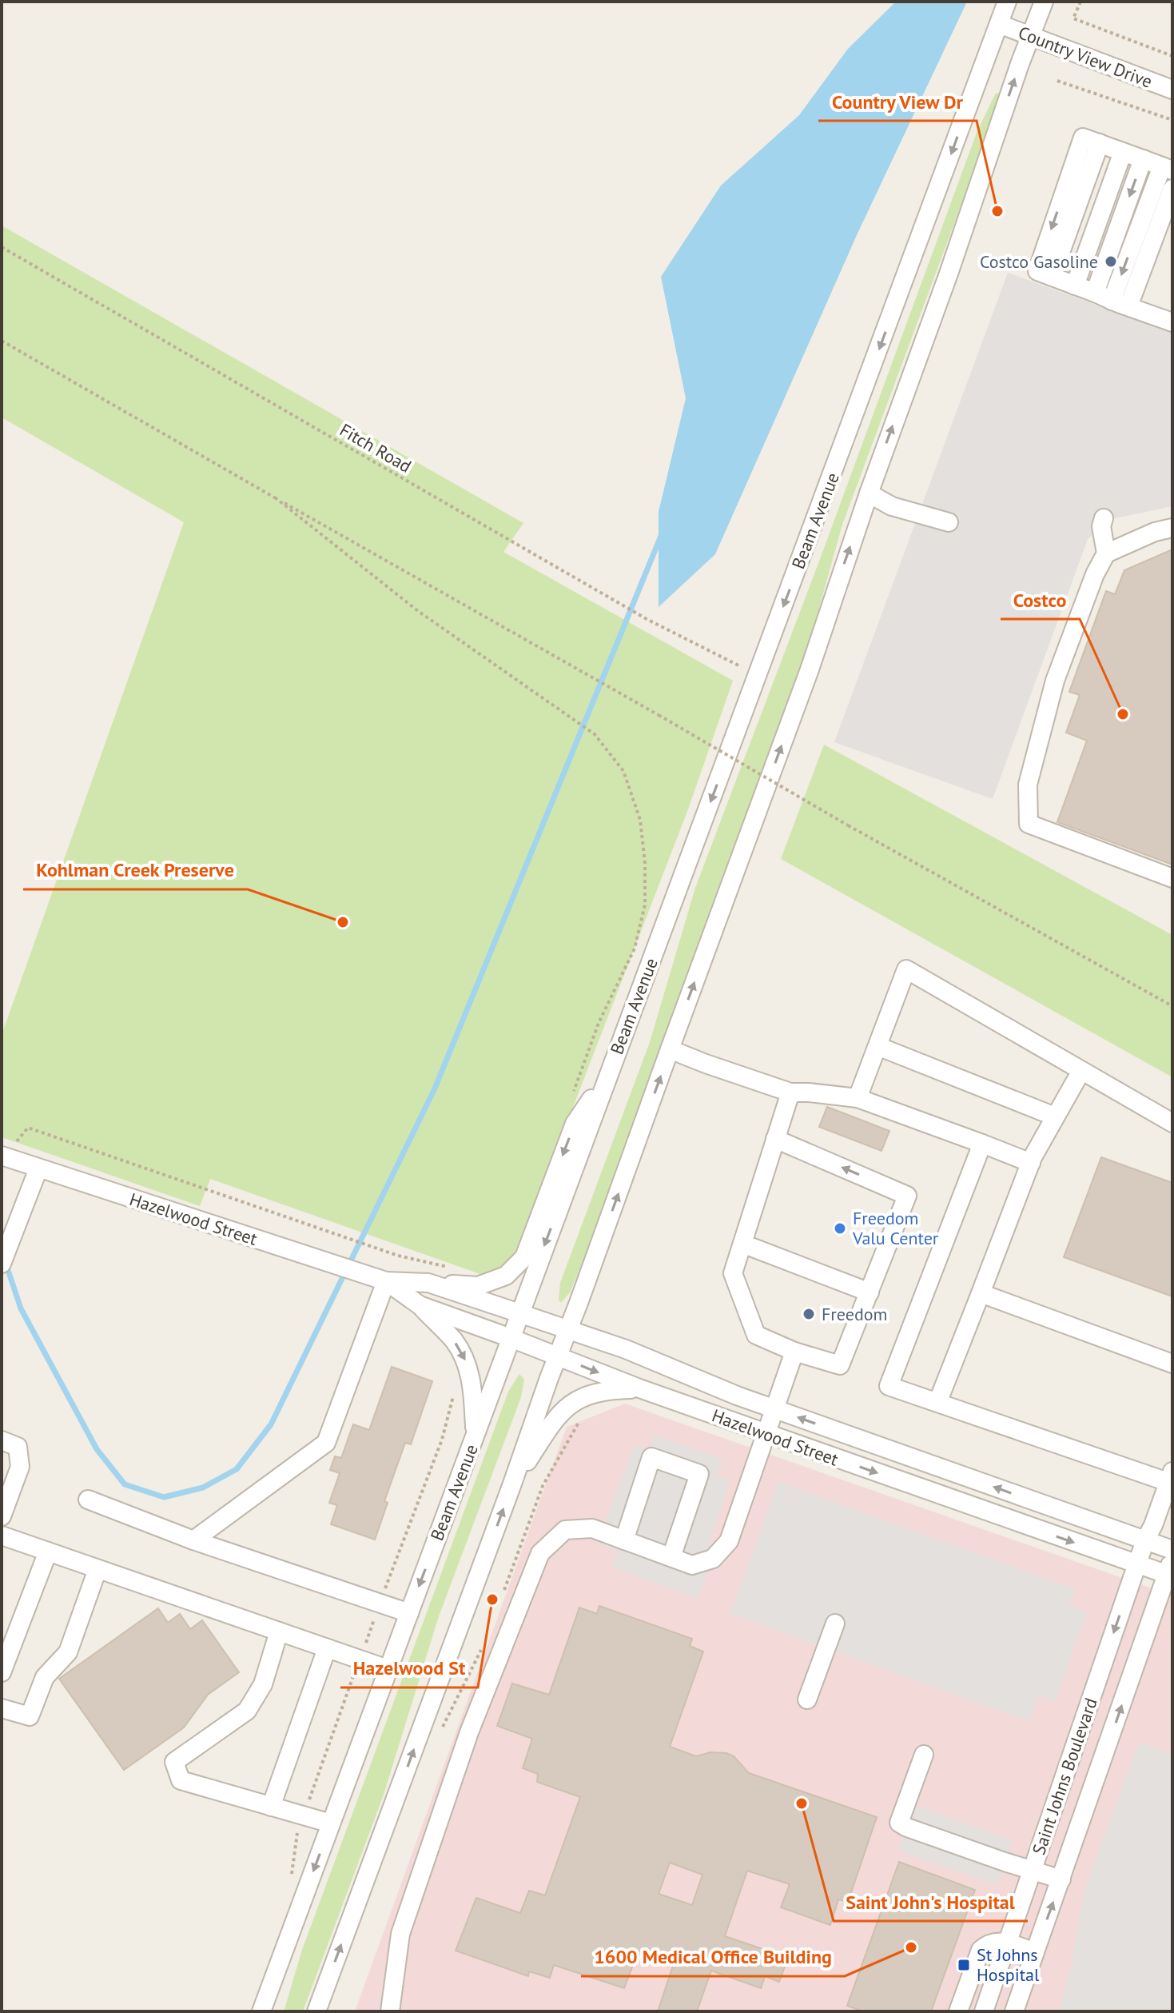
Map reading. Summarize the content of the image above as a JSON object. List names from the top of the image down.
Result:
{
  "streets": {
    "street": [
      "Country View Drive",
      "Beam Avenue",
      "Hazelwood Street",
      "Saint Johns Boulevard"
    ],
    "path": ["Fitch Road"]
  },
  "crossings": [
    ["Country View Drive", "Beam Avenue"],
    ["Beam Avenue", "Hazelwood Street"],
    ["Hazelwood Street", "Saint Johns Boulevard"]
  ],
  "places": {
    "other": [
      "Country View Dr",
      "Costco Gasoline",
      "Costco",
      "Kohlman Creek Preserve",
      "Freedom Valu Center",
      "Freedom",
      "Hazelwood St",
      "Saint John's Hospital",
      "1600 Medical Office Building"
    ],
    "transit": ["St Johns Hospital"]
  }
}
